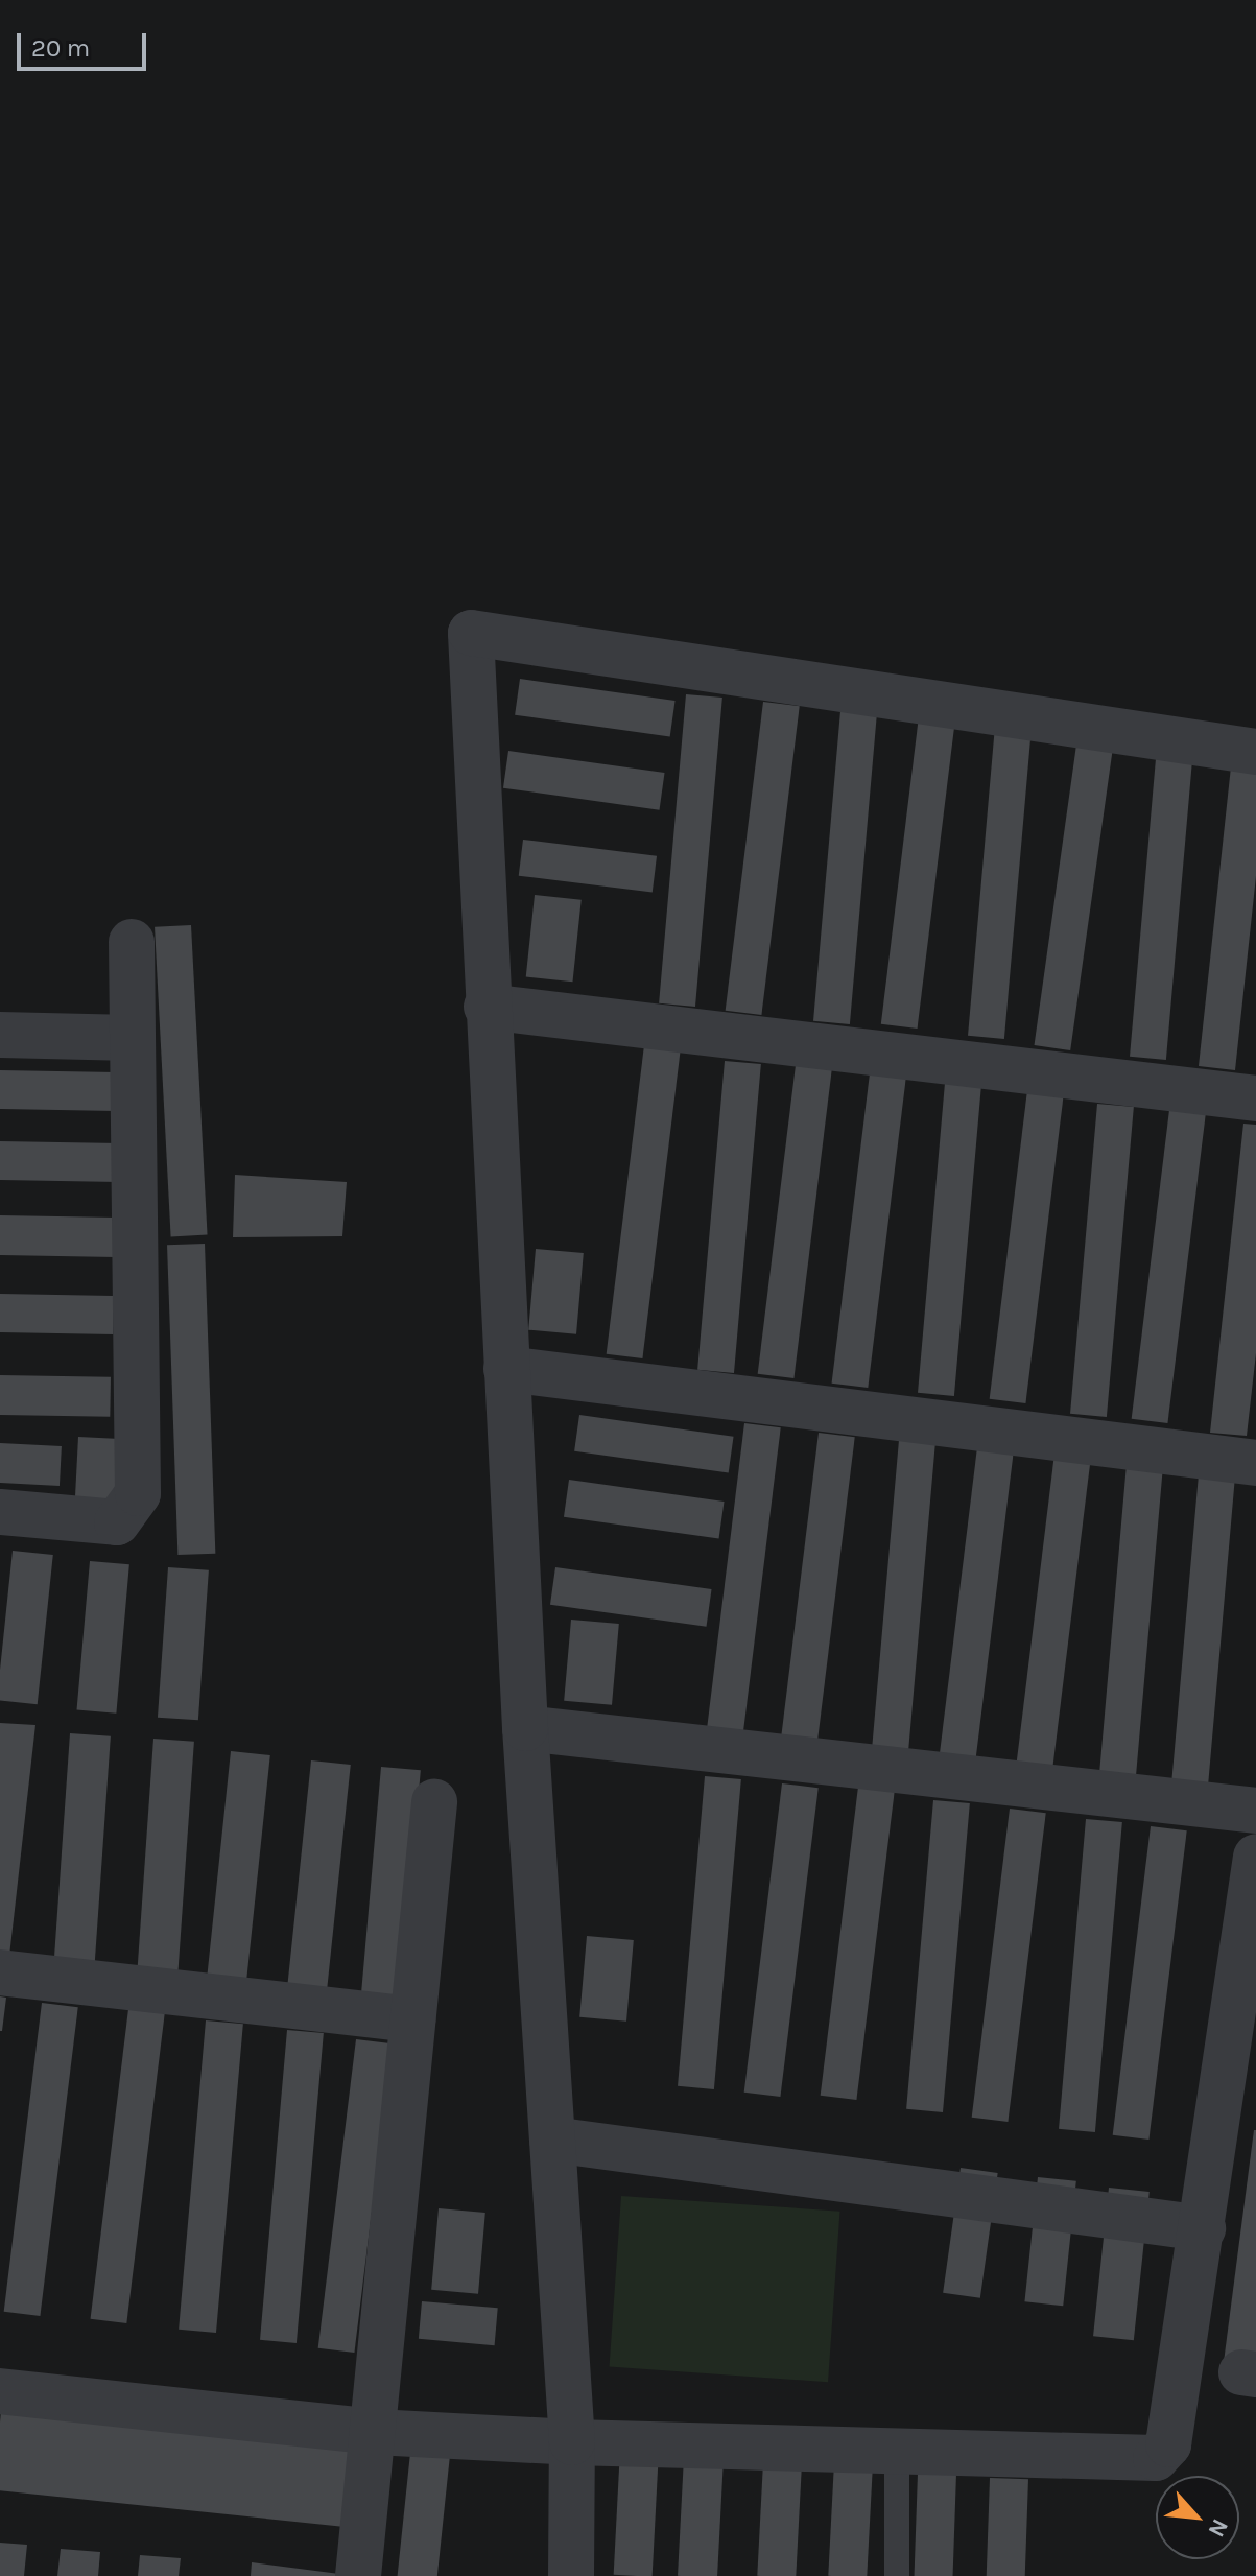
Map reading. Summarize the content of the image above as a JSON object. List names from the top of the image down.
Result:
{
  "scale_bar": "20 m",
  "north": "bottom right"
}
